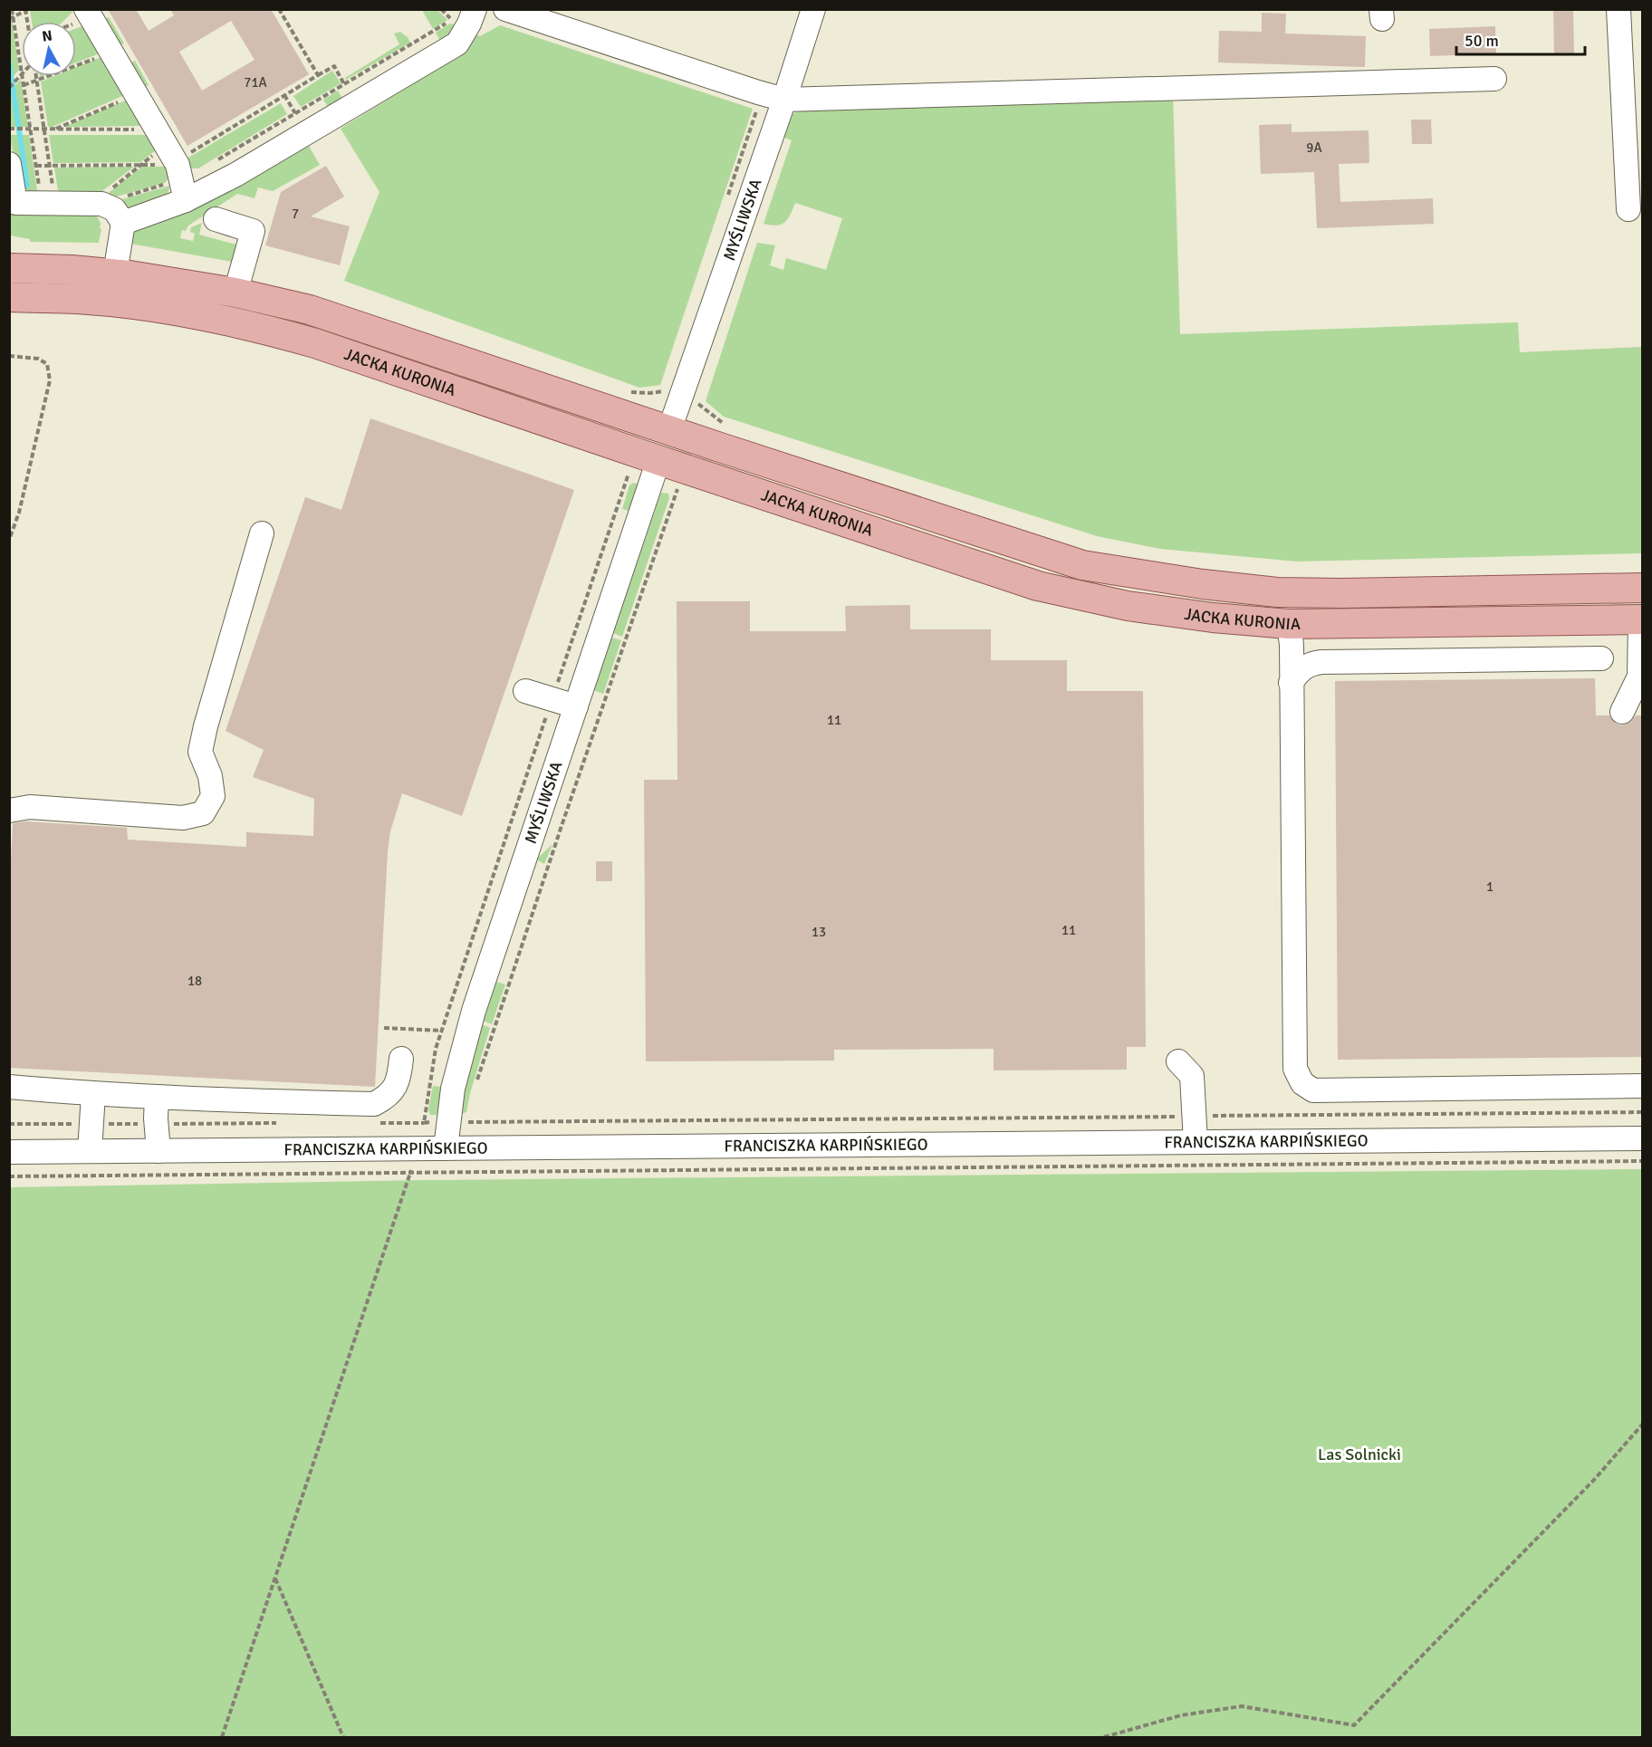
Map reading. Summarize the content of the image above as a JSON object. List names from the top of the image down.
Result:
{
  "streets": {
    "main road": ["JACKA KURONIA"],
    "street": ["MYŚLIWSKA", "FRANCISZKA KARPIŃSKIEGO"]
  },
  "crossings": [
    ["MYŚLIWSKA", "JACKA KURONIA"],
    ["MYŚLIWSKA", "FRANCISZKA KARPIŃSKIEGO"]
  ],
  "parks": ["Las Solnicki"],
  "house_numbers": [
    "71A",
    "9A",
    "7",
    "11",
    "1",
    "11",
    "13",
    "18"
  ],
  "scale_bar": "50 m",
  "north": "top"
}
